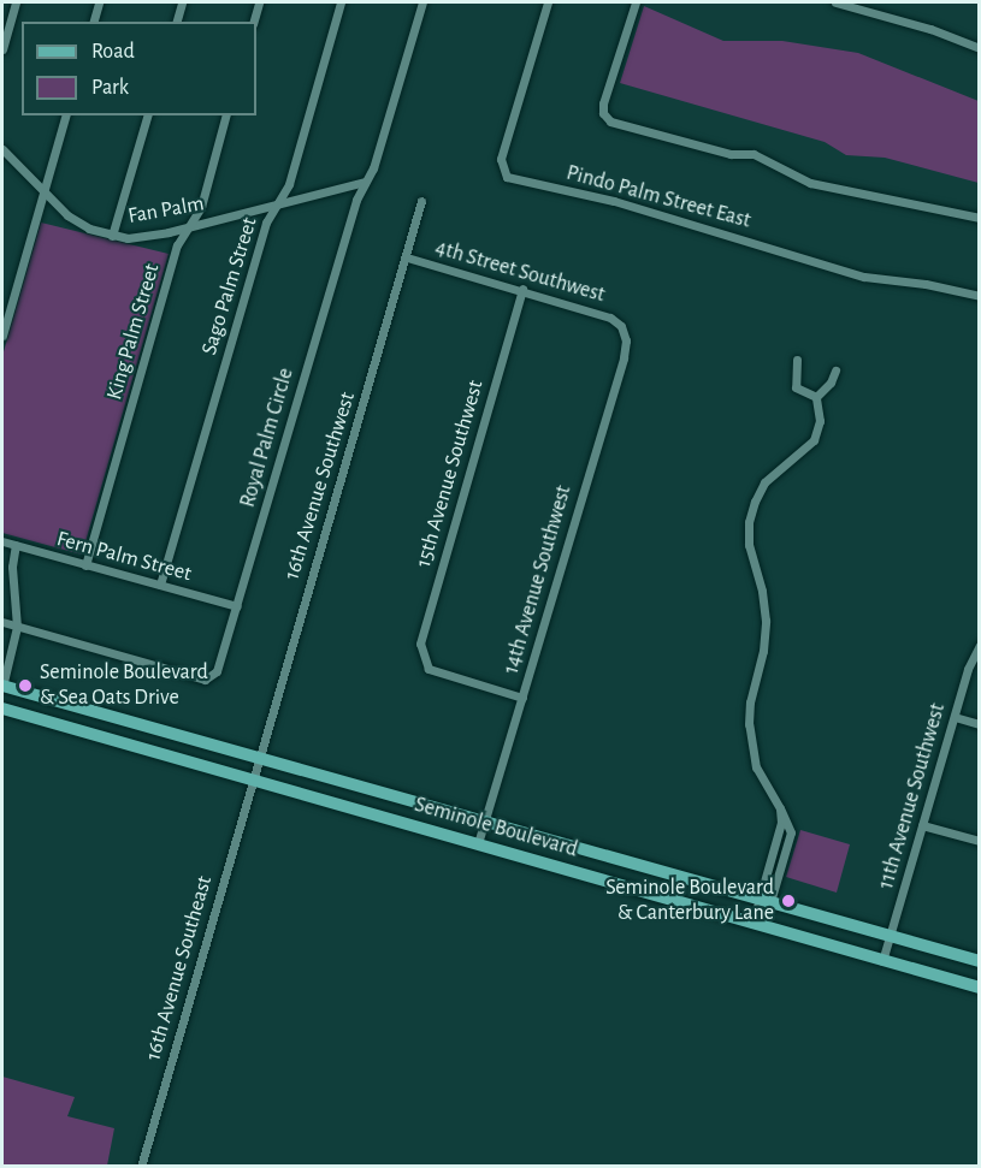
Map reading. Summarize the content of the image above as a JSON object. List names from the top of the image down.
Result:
{
  "streets": {
    "main road": ["Seminole Boulevard"],
    "street": [
      "Pindo Palm Street East",
      "Fan Palm",
      "4th Street Southwest",
      "Sago Palm Street",
      "King Palm Street",
      "Royal Palm Circle",
      "15th Avenue Southwest",
      "16th Avenue Southwest",
      "Fern Palm Street",
      "14th Avenue Southwest",
      "11th Avenue Southwest",
      "16th Avenue Southeast"
    ]
  },
  "crossings": [
    ["Fan Palm", "Sago Palm Street"],
    ["Fan Palm", "King Palm Street"],
    ["Fan Palm", "Royal Palm Circle"],
    ["4th Street Southwest", "15th Avenue Southwest"],
    ["4th Street Southwest", "16th Avenue Southwest"],
    ["4th Street Southwest", "14th Avenue Southwest"],
    ["Sago Palm Street", "Fern Palm Street"],
    ["King Palm Street", "Fern Palm Street"],
    ["Royal Palm Circle", "Fern Palm Street"],
    ["15th Avenue Southwest", "14th Avenue Southwest"],
    ["16th Avenue Southwest", "Seminole Boulevard"],
    ["16th Avenue Southwest", "16th Avenue Southeast"],
    ["14th Avenue Southwest", "Seminole Boulevard"],
    ["11th Avenue Southwest", "Seminole Boulevard"],
    ["Seminole Boulevard", "16th Avenue Southeast"]
  ],
  "places": ["Seminole Boulevard & Sea Oats Drive", "Seminole Boulevard & Canterbury Lane"],
  "legend": ["Road", "Park"]
}
